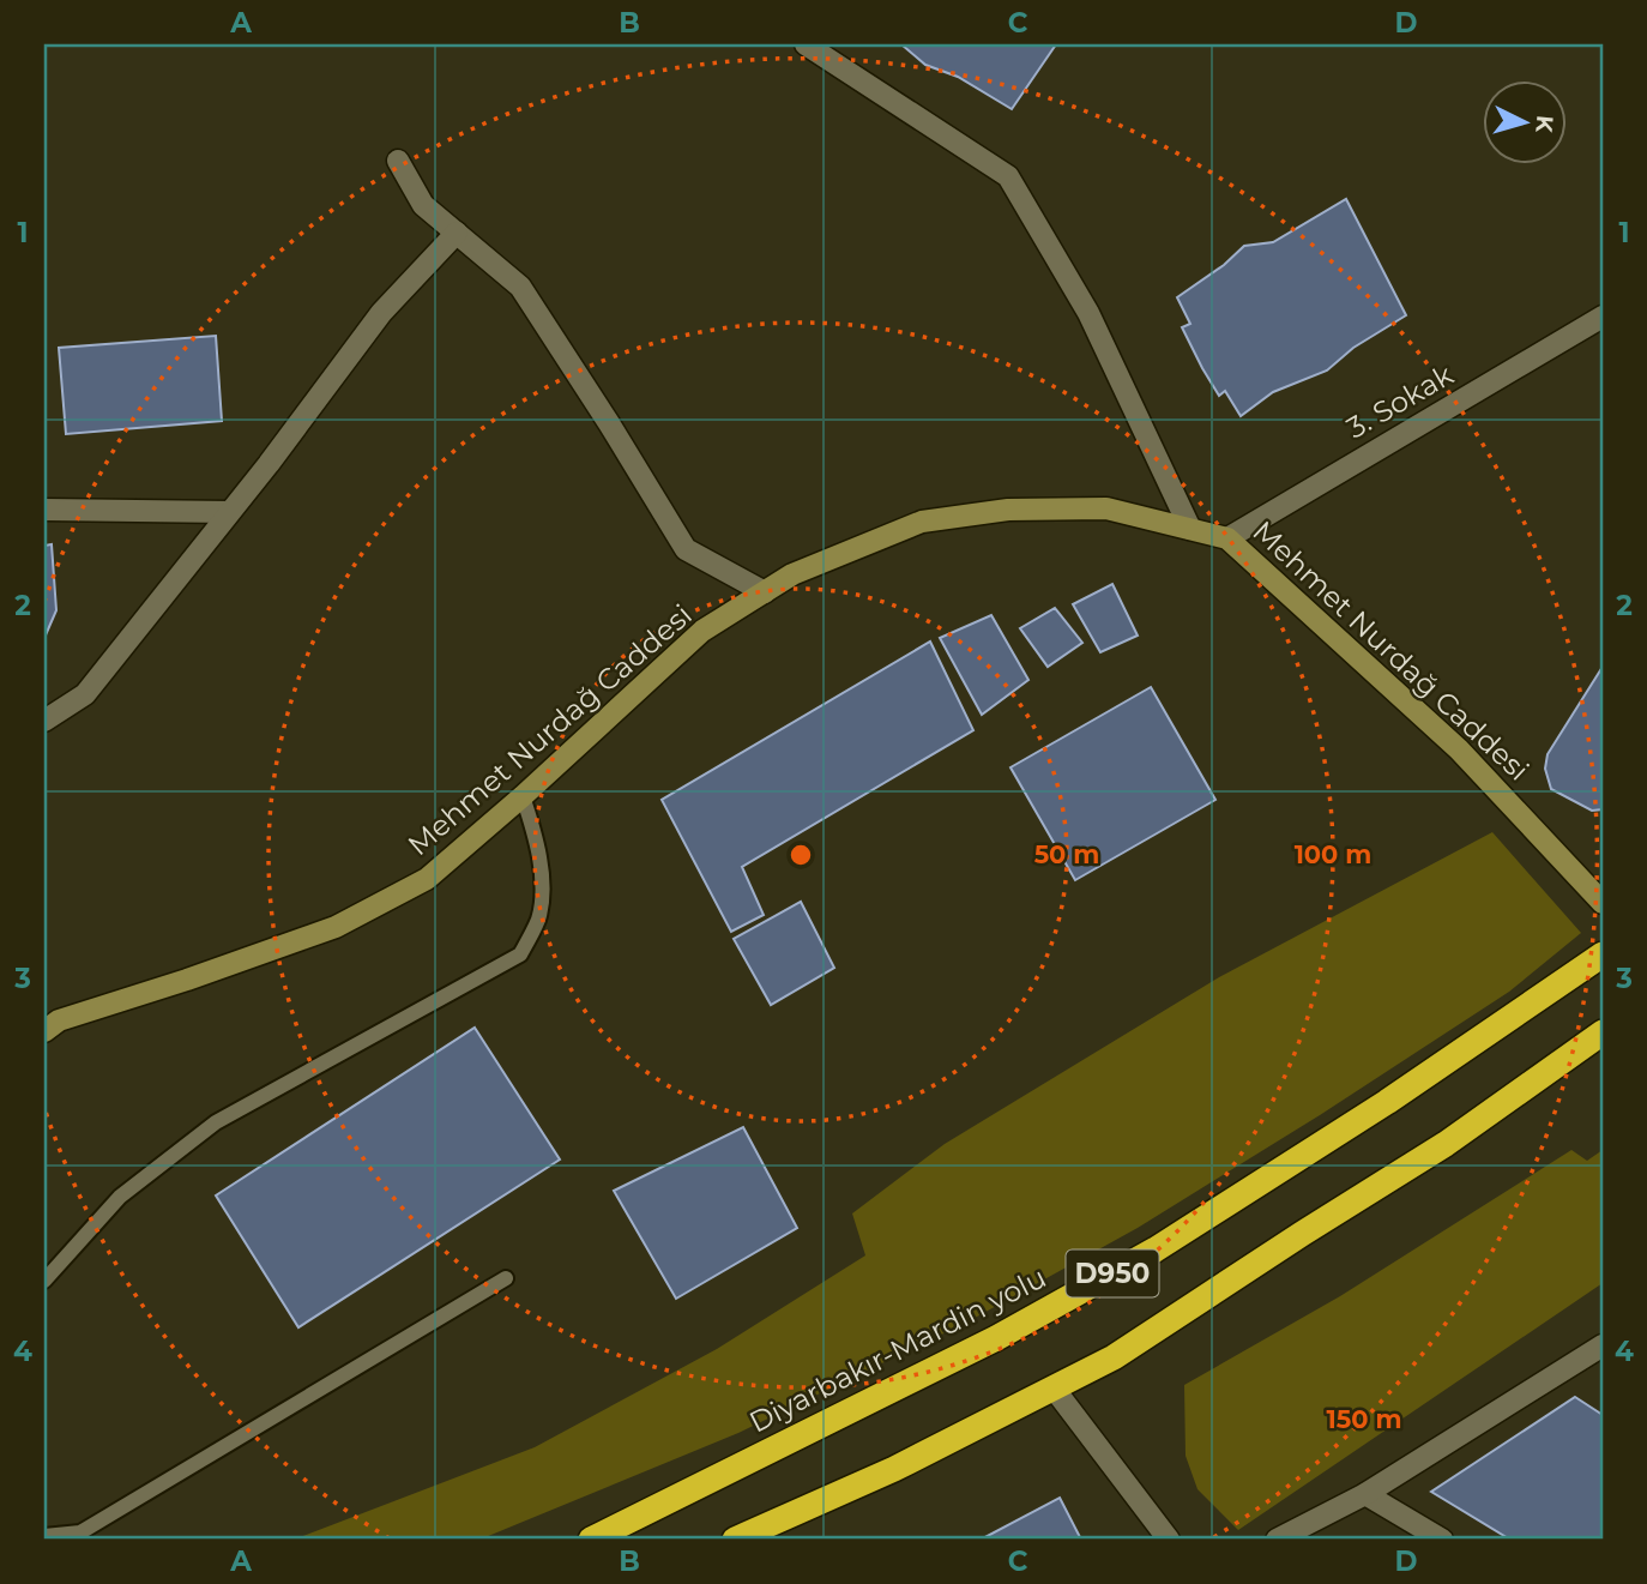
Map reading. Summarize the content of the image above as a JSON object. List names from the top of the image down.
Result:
{
  "streets": {
    "highway": ["D950", "Diyarbakır-Mardin yolu"],
    "street": ["3. Sokak", "Mehmet Nurdağ Caddesi"]
  },
  "crossings": [
    ["3. Sokak", "Mehmet Nurdağ Caddesi"]
  ],
  "north": "right",
  "grid": {
    "columns": [
      "A",
      "B",
      "C",
      "D"
    ],
    "rows": [
      "1",
      "2",
      "3",
      "4"
    ]
  },
  "rings": ["50 m", "100 m", "150 m"]
}
